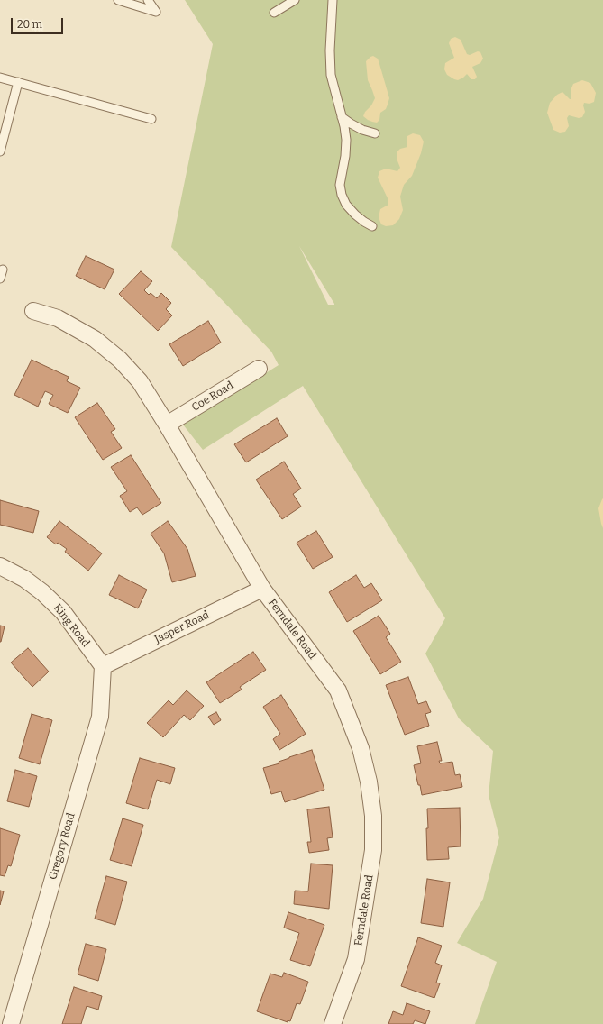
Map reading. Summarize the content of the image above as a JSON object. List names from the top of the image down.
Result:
{
  "streets": {
    "street": [
      "Coe Road",
      "King Road",
      "Jasper Road",
      "Ferndale Road",
      "Gregory Road"
    ]
  },
  "crossings": [
    ["Coe Road", "Ferndale Road"],
    ["King Road", "Jasper Road"],
    ["King Road", "Gregory Road"],
    ["Jasper Road", "Ferndale Road"],
    ["Jasper Road", "Gregory Road"]
  ],
  "scale_bar": "20 m"
}
